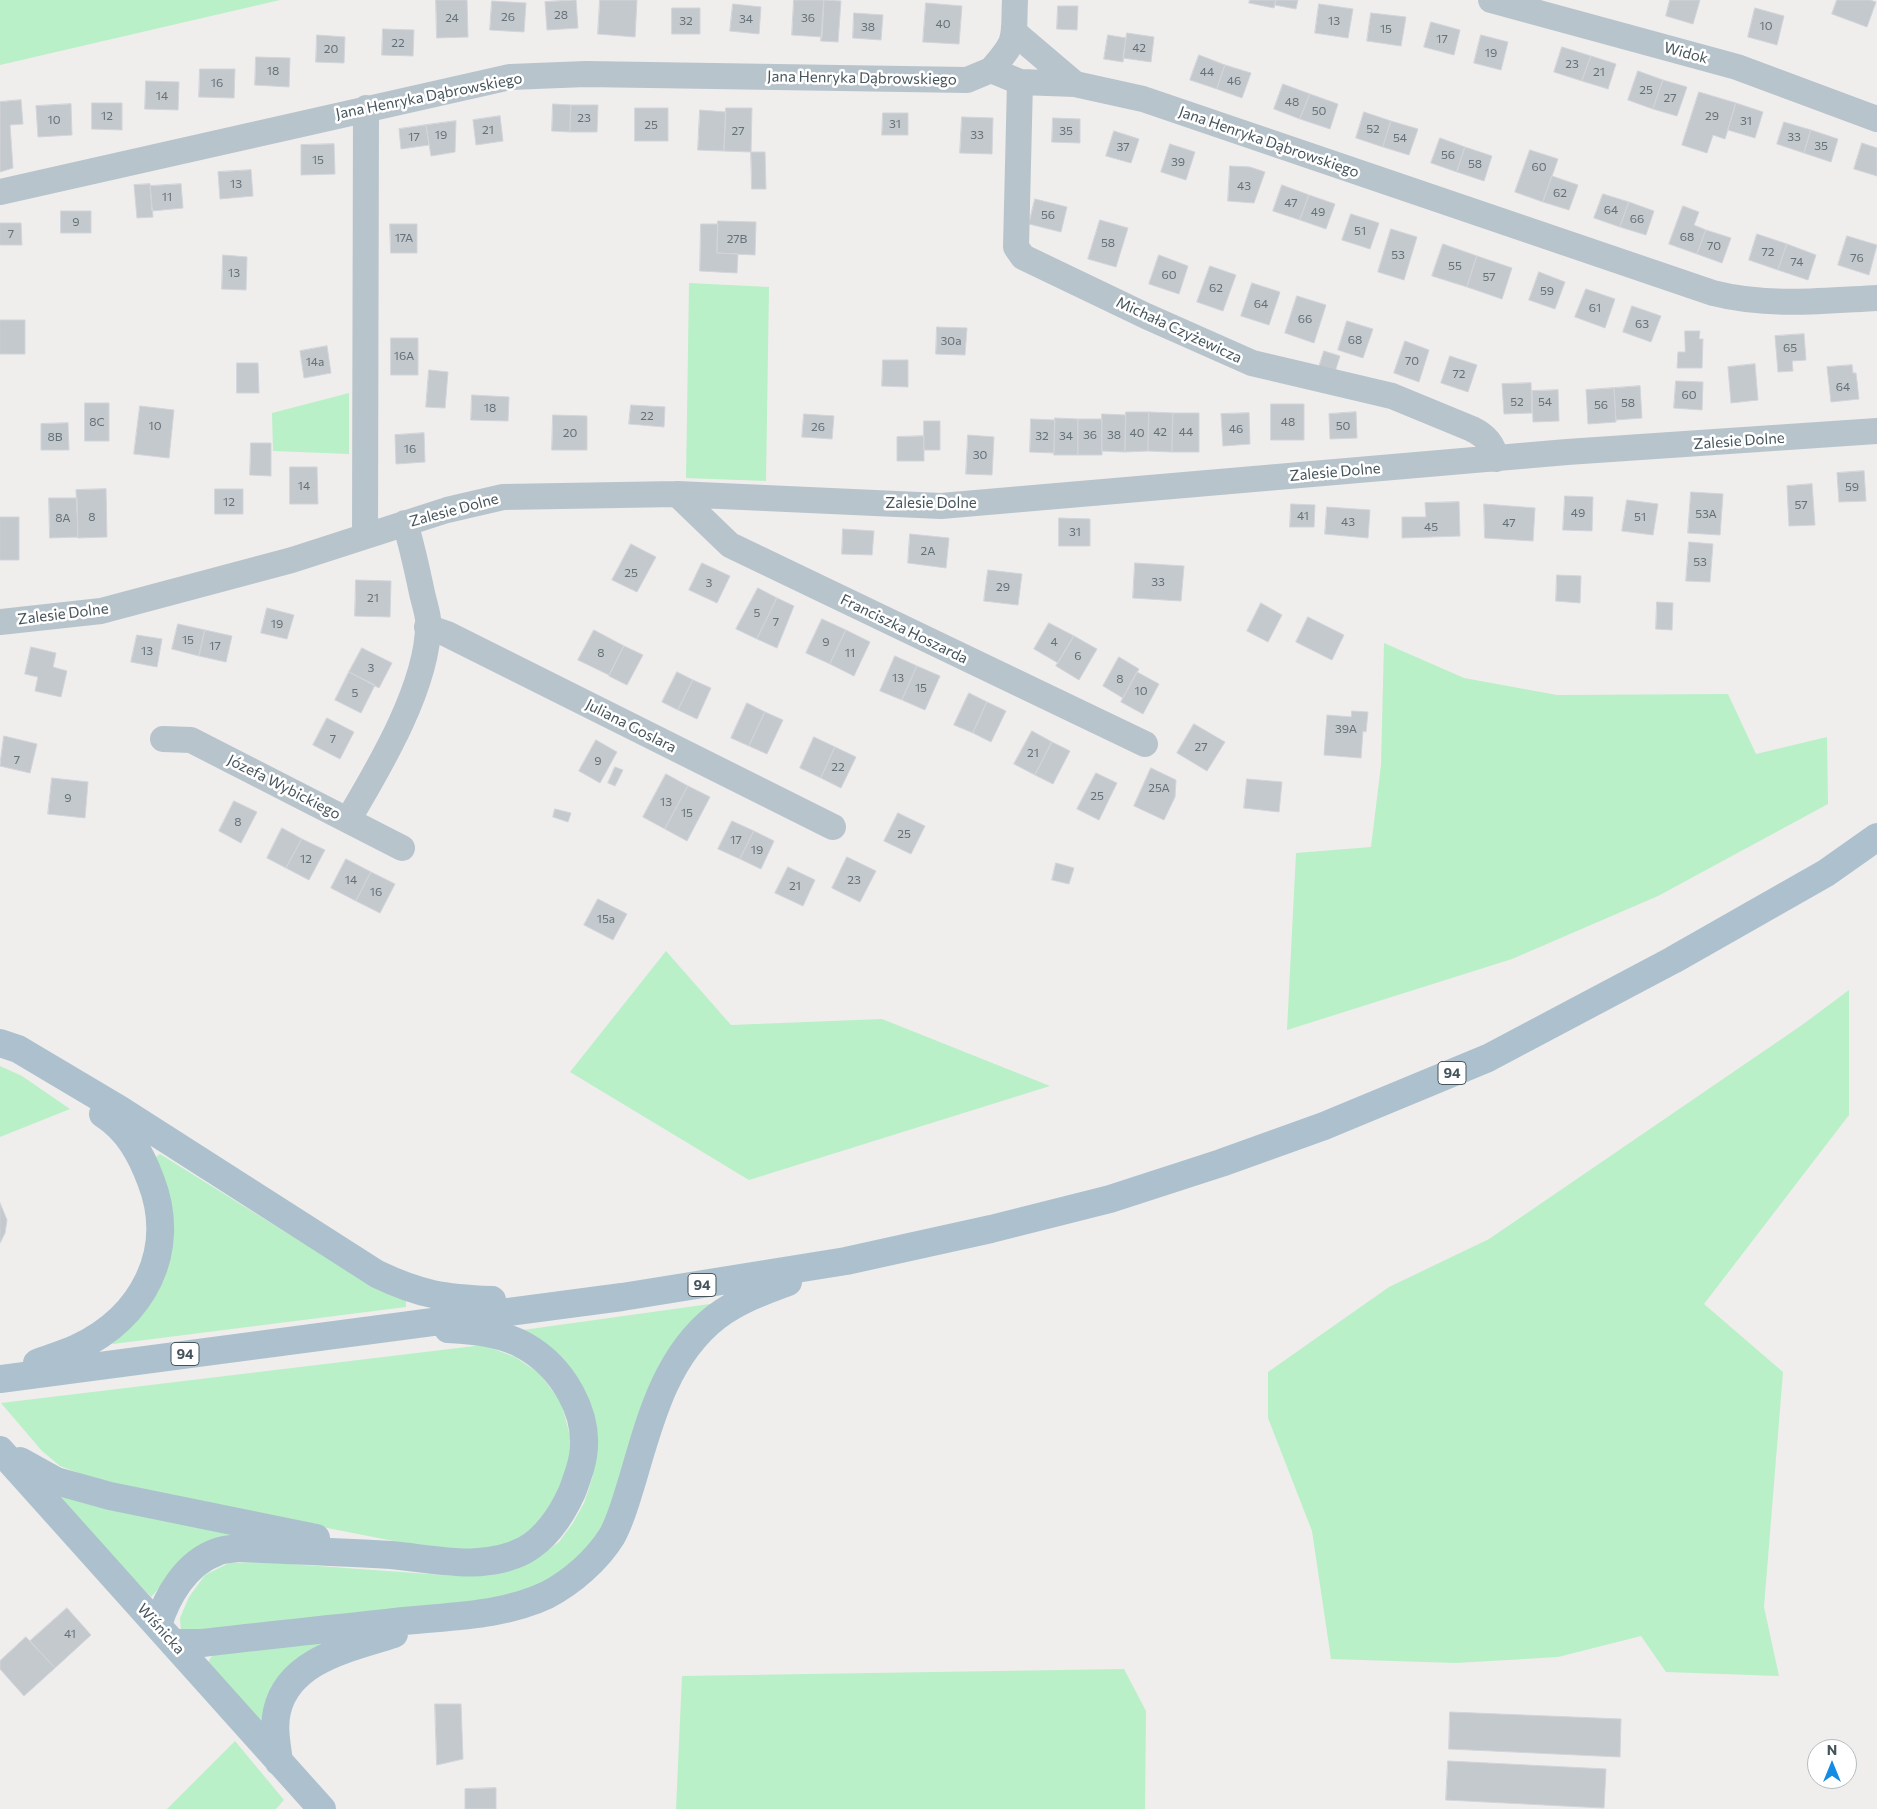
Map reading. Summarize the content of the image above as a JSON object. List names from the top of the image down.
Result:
{
  "streets": {
    "main road": ["94", "Wiśnicka"],
    "street": [
      "Widok",
      "Jana Henryka Dąbrowskiego",
      "Michała Czyżewicza",
      "Zalesie Dolne",
      "Franciszka Hoszarda",
      "Juliana Goslara",
      "Józefa Wybickiego"
    ]
  },
  "crossings": [
    ["Jana Henryka Dąbrowskiego", "Michała Czyżewicza"],
    ["Michała Czyżewicza", "Zalesie Dolne"],
    ["Zalesie Dolne", "Franciszka Hoszarda"]
  ],
  "house_numbers": [
    "28",
    "26",
    "24",
    "36",
    "34",
    "32",
    "13",
    "40",
    "10",
    "38",
    "15",
    "17",
    "22",
    "42",
    "20",
    "19",
    "23",
    "18",
    "44",
    "21",
    "46",
    "16",
    "25",
    "14",
    "27",
    "48",
    "50",
    "12",
    "29",
    "23",
    "10",
    "31",
    "31",
    "25",
    "52",
    "21",
    "27",
    "35",
    "19",
    "33",
    "17",
    "33",
    "54",
    "35",
    "37",
    "56",
    "15",
    "39",
    "58",
    "60",
    "13",
    "43",
    "62",
    "11",
    "47",
    "64",
    "49",
    "56",
    "66",
    "9",
    "51",
    "7",
    "68",
    "17A",
    "27B",
    "58",
    "70",
    "72",
    "53",
    "76",
    "74",
    "55",
    "13",
    "60",
    "57",
    "62",
    "59",
    "64",
    "61",
    "66",
    "63",
    "68",
    "30a",
    "65",
    "16A",
    "70",
    "14a",
    "72",
    "64",
    "60",
    "52",
    "54",
    "58",
    "56",
    "18",
    "22",
    "8C",
    "48",
    "10",
    "50",
    "26",
    "46",
    "42",
    "44",
    "20",
    "40",
    "36",
    "38",
    "32",
    "34",
    "8B",
    "16",
    "30",
    "14",
    "59",
    "12",
    "57",
    "49",
    "53A",
    "41",
    "8",
    "51",
    "8A",
    "43",
    "47",
    "45",
    "31",
    "2A",
    "53",
    "25",
    "33",
    "3",
    "29",
    "21",
    "5",
    "7",
    "19",
    "15",
    "9",
    "4",
    "17",
    "13",
    "8",
    "11",
    "6",
    "3",
    "13",
    "8",
    "15",
    "10",
    "5",
    "39A",
    "7",
    "27",
    "21",
    "7",
    "9",
    "22",
    "25A",
    "25",
    "9",
    "13",
    "15",
    "8",
    "25",
    "17",
    "19",
    "12",
    "14",
    "23",
    "21",
    "16",
    "15a",
    "41"
  ],
  "north": "top"
}
